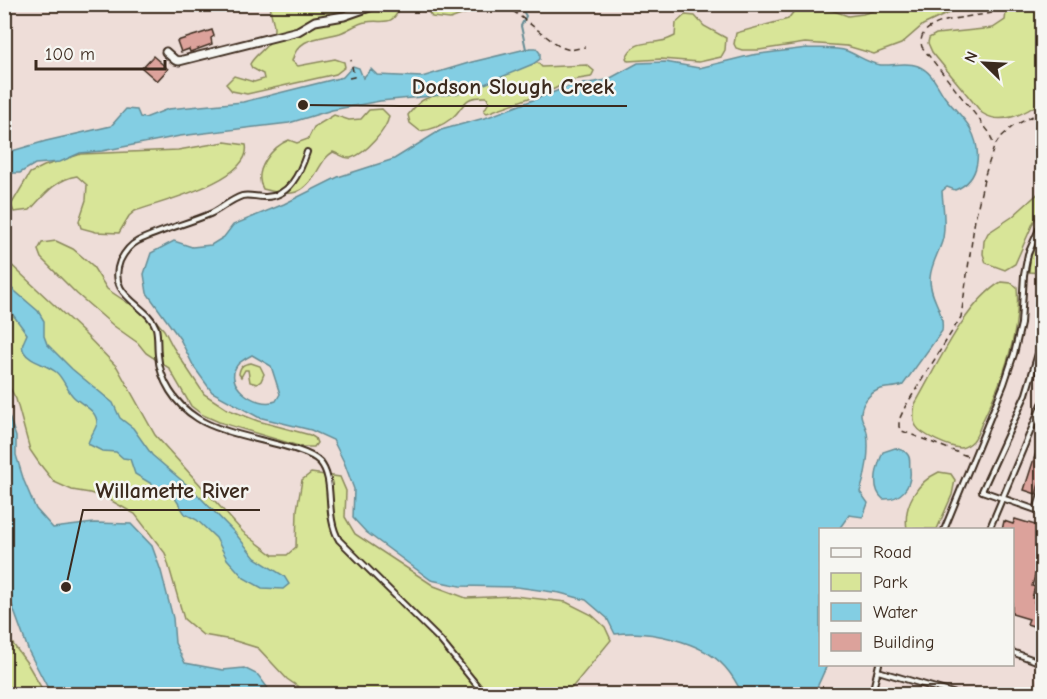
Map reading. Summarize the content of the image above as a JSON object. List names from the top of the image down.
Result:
{
  "places": ["Dodson Slough Creek", "Willamette River"],
  "legend": [
    "Road",
    "Park",
    "Water",
    "Building"
  ],
  "scale_bar": "100 m",
  "north": "top left"
}
